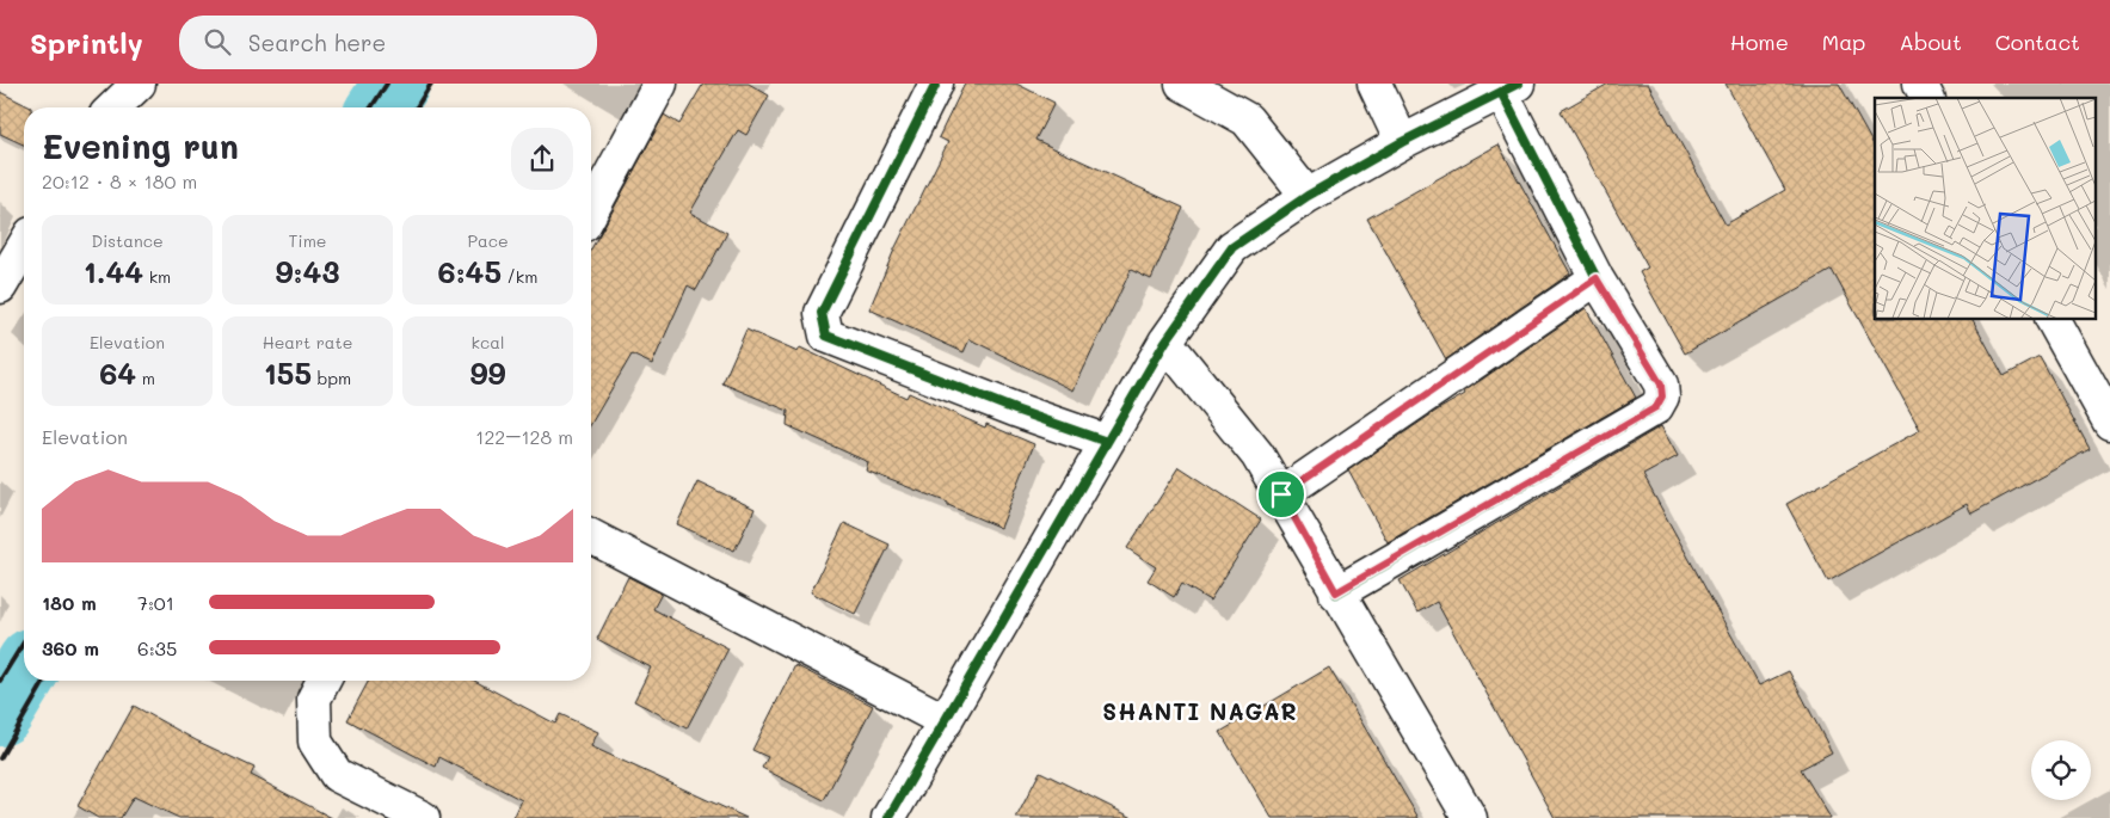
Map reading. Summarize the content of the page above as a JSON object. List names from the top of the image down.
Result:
{
  "districts": ["SHANTI NAGAR"],
  "page": {
    "header": "Sprintly",
    "search": "Search here",
    "nav": [
      "Home",
      "Map",
      "About",
      "Contact"
    ],
    "heading": ["Evening run", "20:12 · 8 × 180 m"],
    "stats": [
      ["Distance", "1.44 km"],
      ["Time", "9:43"],
      ["Pace", "6:45 /km"],
      ["Elevation", "64 m"],
      ["Heart rate", "155 bpm"],
      ["kcal", "99"]
    ],
    "chart": ["Elevation", "122–128 m"],
    "list": [
      {
        "name": "180 m",
        "note": "7:01"
      },
      {
        "name": "360 m",
        "note": "6:35"
      }
    ]
  }
}
